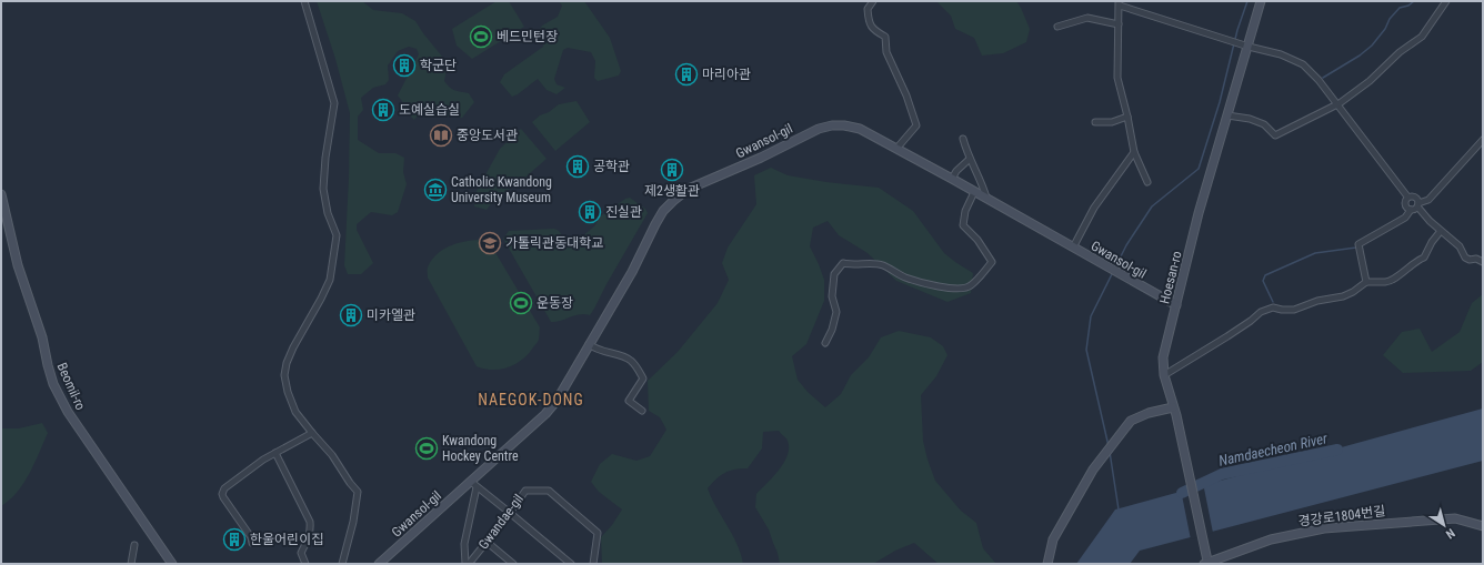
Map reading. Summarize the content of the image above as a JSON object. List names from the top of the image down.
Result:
{
  "streets": {
    "street": [
      "Gwansol-gil",
      "Hoesan-ro",
      "Beomil-ro",
      "경강로1804번길",
      "Gwandae-gil"
    ]
  },
  "crossings": [
    ["Gwansol-gil", "Hoesan-ro"],
    ["Hoesan-ro", "경강로1804번길"]
  ],
  "districts": ["NAEGOK-DONG"],
  "water": ["Namdaecheon River"],
  "places": {
    "sports": ["베드민턴장", "운동장", "Kwandong Hockey Centre"],
    "building": [
      "학군단",
      "마리아관",
      "도예실습실",
      "공학관",
      "제2생활관",
      "진실관",
      "미카엘관",
      "한울어린이집"
    ],
    "library": ["중앙도서관"],
    "museum": ["Catholic Kwandong University Museum"],
    "school or university": ["가톨릭관동대학교"]
  },
  "north": "bottom right"
}
